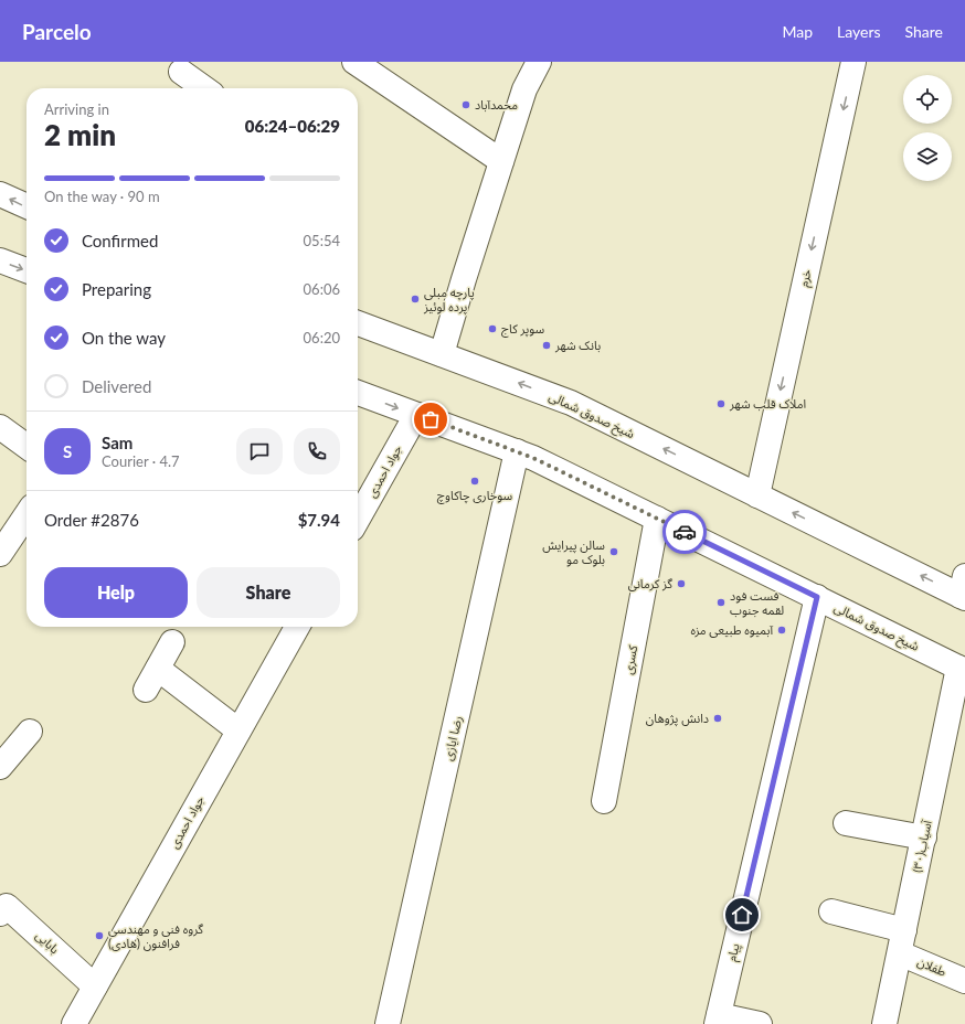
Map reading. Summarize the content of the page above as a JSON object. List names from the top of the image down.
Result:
{
  "streets": {
    "street": [
      "خرم",
      "شیخ صدوق شمالی",
      "جواد احمدی",
      "کسری",
      "رضا ایازی",
      "آسیاب(۳۰)",
      "بابایی",
      "پیام",
      "طفلان"
    ]
  },
  "crossings": [
    ["خرم", "شیخ صدوق شمالی"],
    ["شیخ صدوق شمالی", "جواد احمدی"],
    ["شیخ صدوق شمالی", "کسری"],
    ["شیخ صدوق شمالی", "رضا ایازی"],
    ["شیخ صدوق شمالی", "آسیاب(۳۰)"],
    ["شیخ صدوق شمالی", "پیام"],
    ["جواد احمدی", "بابایی"],
    ["آسیاب(۳۰)", "طفلان"]
  ],
  "one_way": ["خرم"],
  "places": [
    "محمدآباد",
    "پارچه مبلی پرده لوئیز",
    "سوپر کاج",
    "بانک شهر",
    "املاک قلب شهر",
    "سوخاری چاکاوچ",
    "سالن پیرایش بلوک مو",
    "گز کرمانی",
    "فست فود لقمه جنوب",
    "آبمیوه طبیعی مزه",
    "دانش پژوهان",
    "گروه فنی و مهندسی فرافنون (هادی)"
  ],
  "page": {
    "header": "Parcelo",
    "nav": ["Map", "Layers", "Share"],
    "heading": ["2 min", "Arriving in", "06:24–06:29"],
    "panel": [
      "Sam",
      "Courier · 4.7",
      "Order #2876",
      "$7.94"
    ],
    "bar": "On the way · 90 m",
    "list": [
      ["Confirmed", "05:54"],
      ["Preparing", "06:06"],
      ["On the way", "06:20"],
      "Delivered"
    ],
    "round": "S",
    "buttons": ["Help", "Share"]
  }
}
